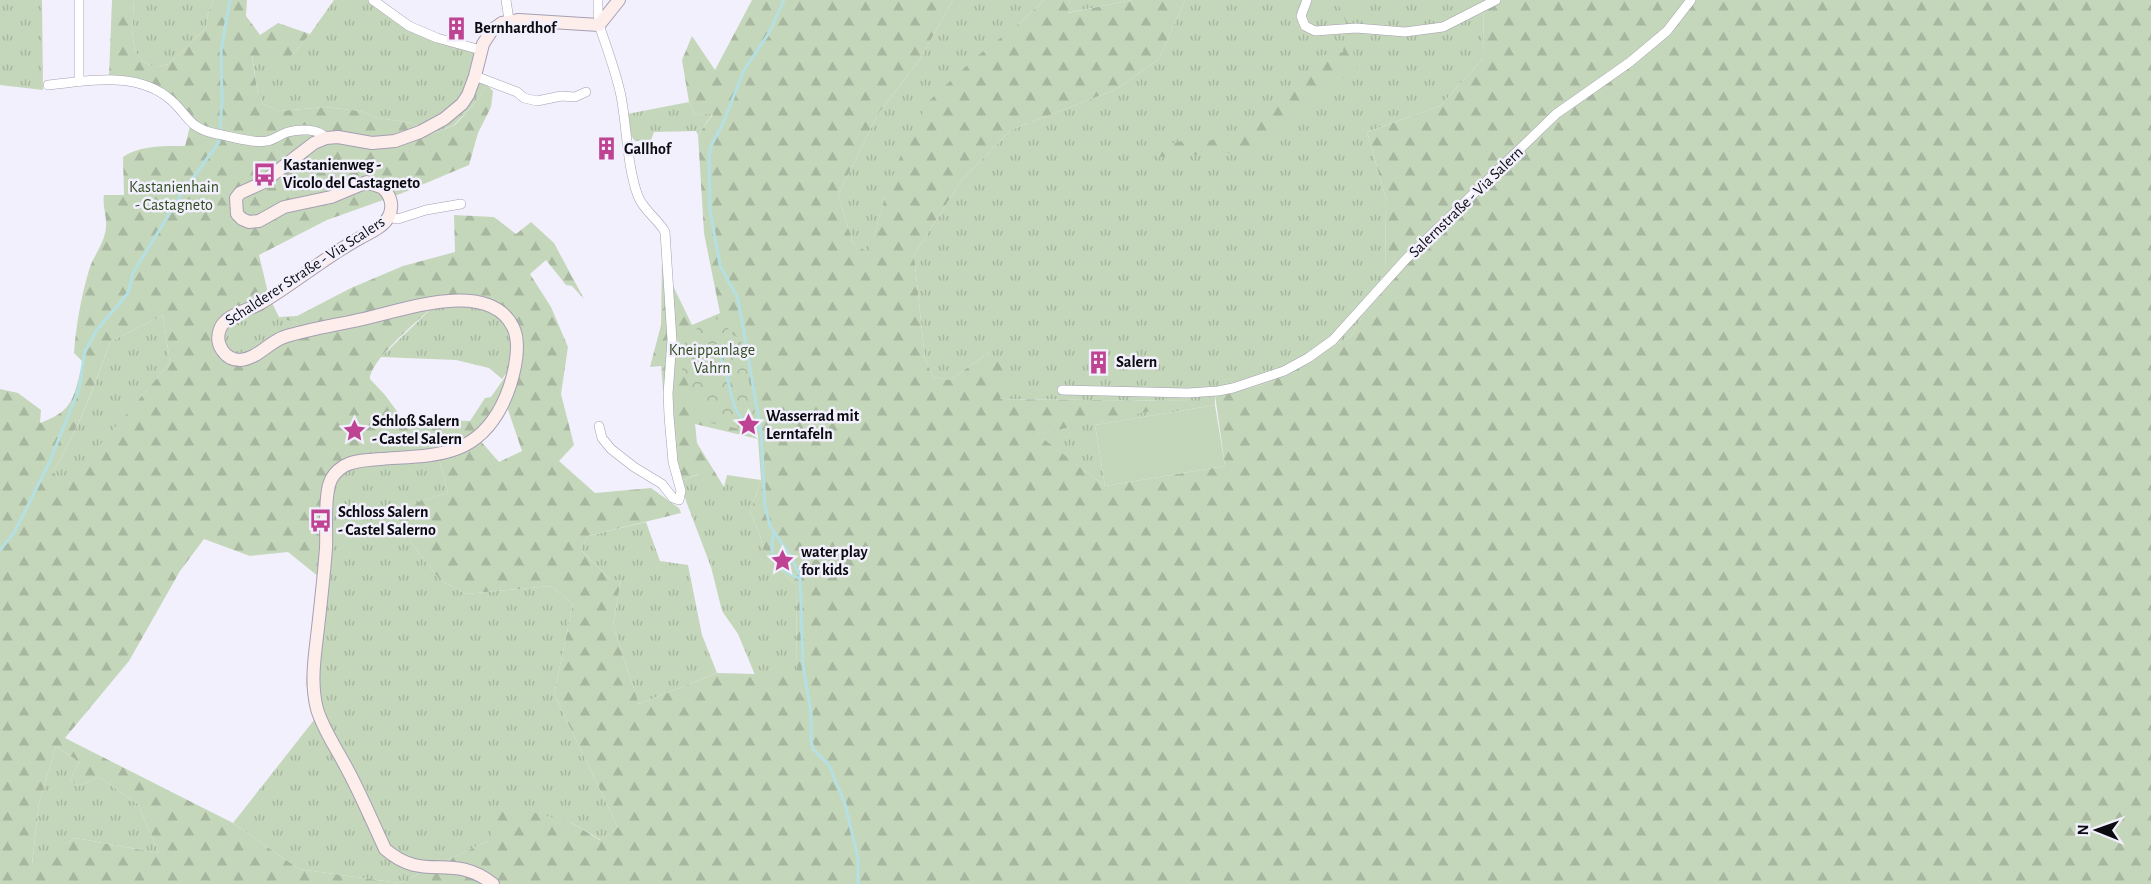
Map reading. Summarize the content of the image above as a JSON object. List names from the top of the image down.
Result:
{
  "streets": {
    "street": ["Salernstraße - Via Salern", "Schalderer Straße - Via Scalers"]
  },
  "parks": ["Kastanienhain - Castagneto", "Kneippanlage Vahrn"],
  "places": {
    "building": ["Bernhardhof", "Gallhof", "Salern"],
    "bus stop": ["Kastanienweg - Vicolo del Castagneto", "Schloss Salern - Castel Salerno"],
    "place": ["Wasserrad mit Lerntafeln", "Schloß Salern - Castel Salern", "water play for kids"]
  },
  "north": "left"
}
